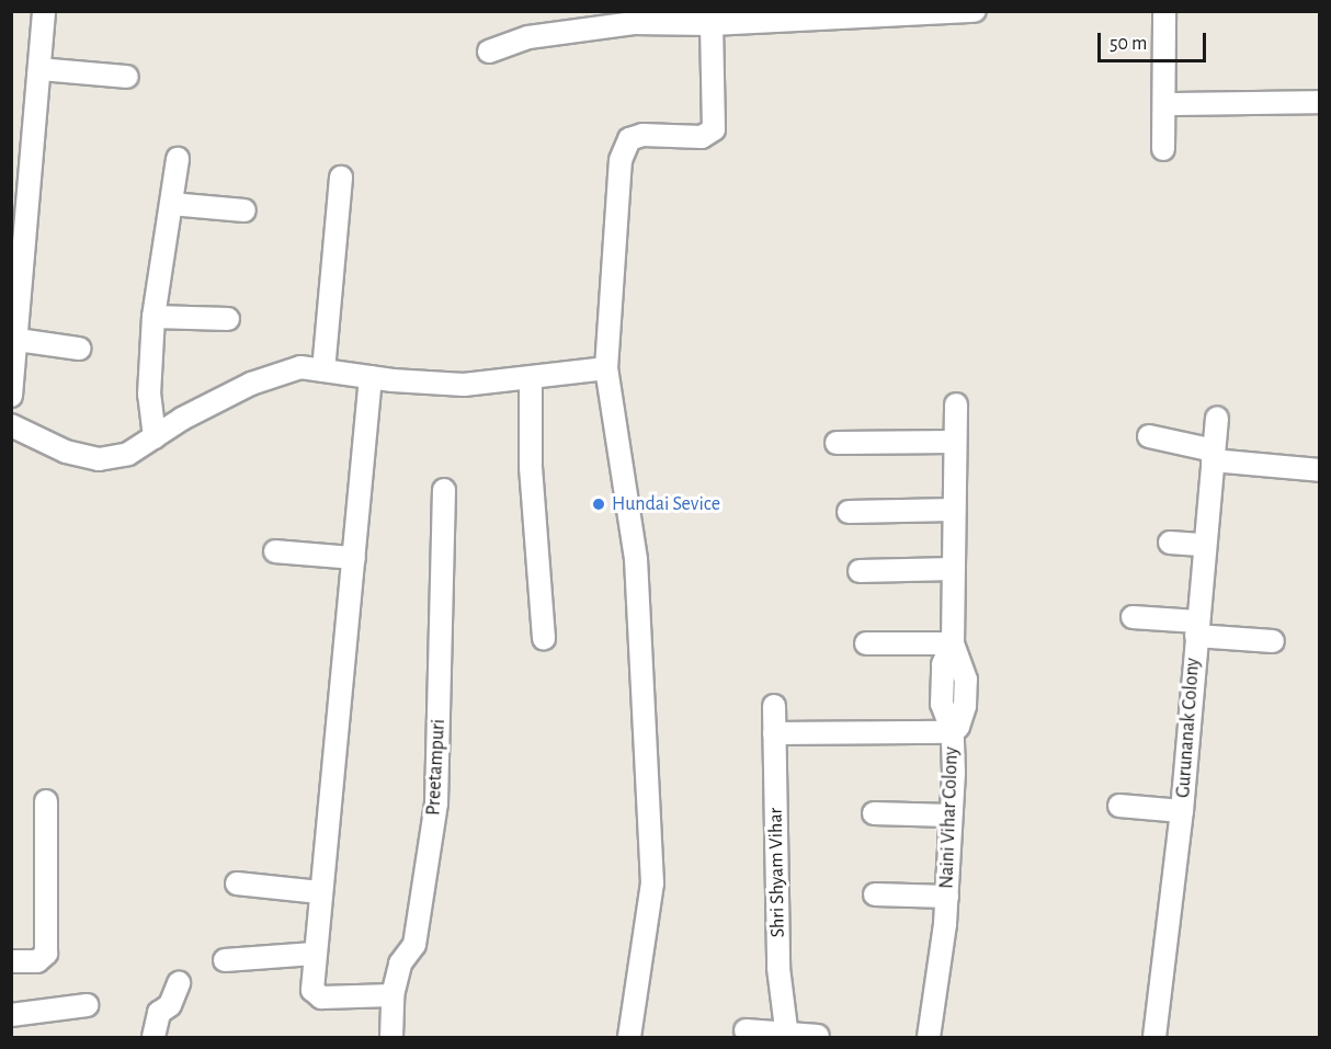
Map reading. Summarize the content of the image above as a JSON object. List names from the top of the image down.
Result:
{
  "streets": {
    "street": [
      "Gurunanak Colony",
      "Preetampuri",
      "Naini Vihar Colony",
      "Shri Shyam Vihar"
    ]
  },
  "places": ["Hundai Sevice"],
  "scale_bar": "50 m"
}
